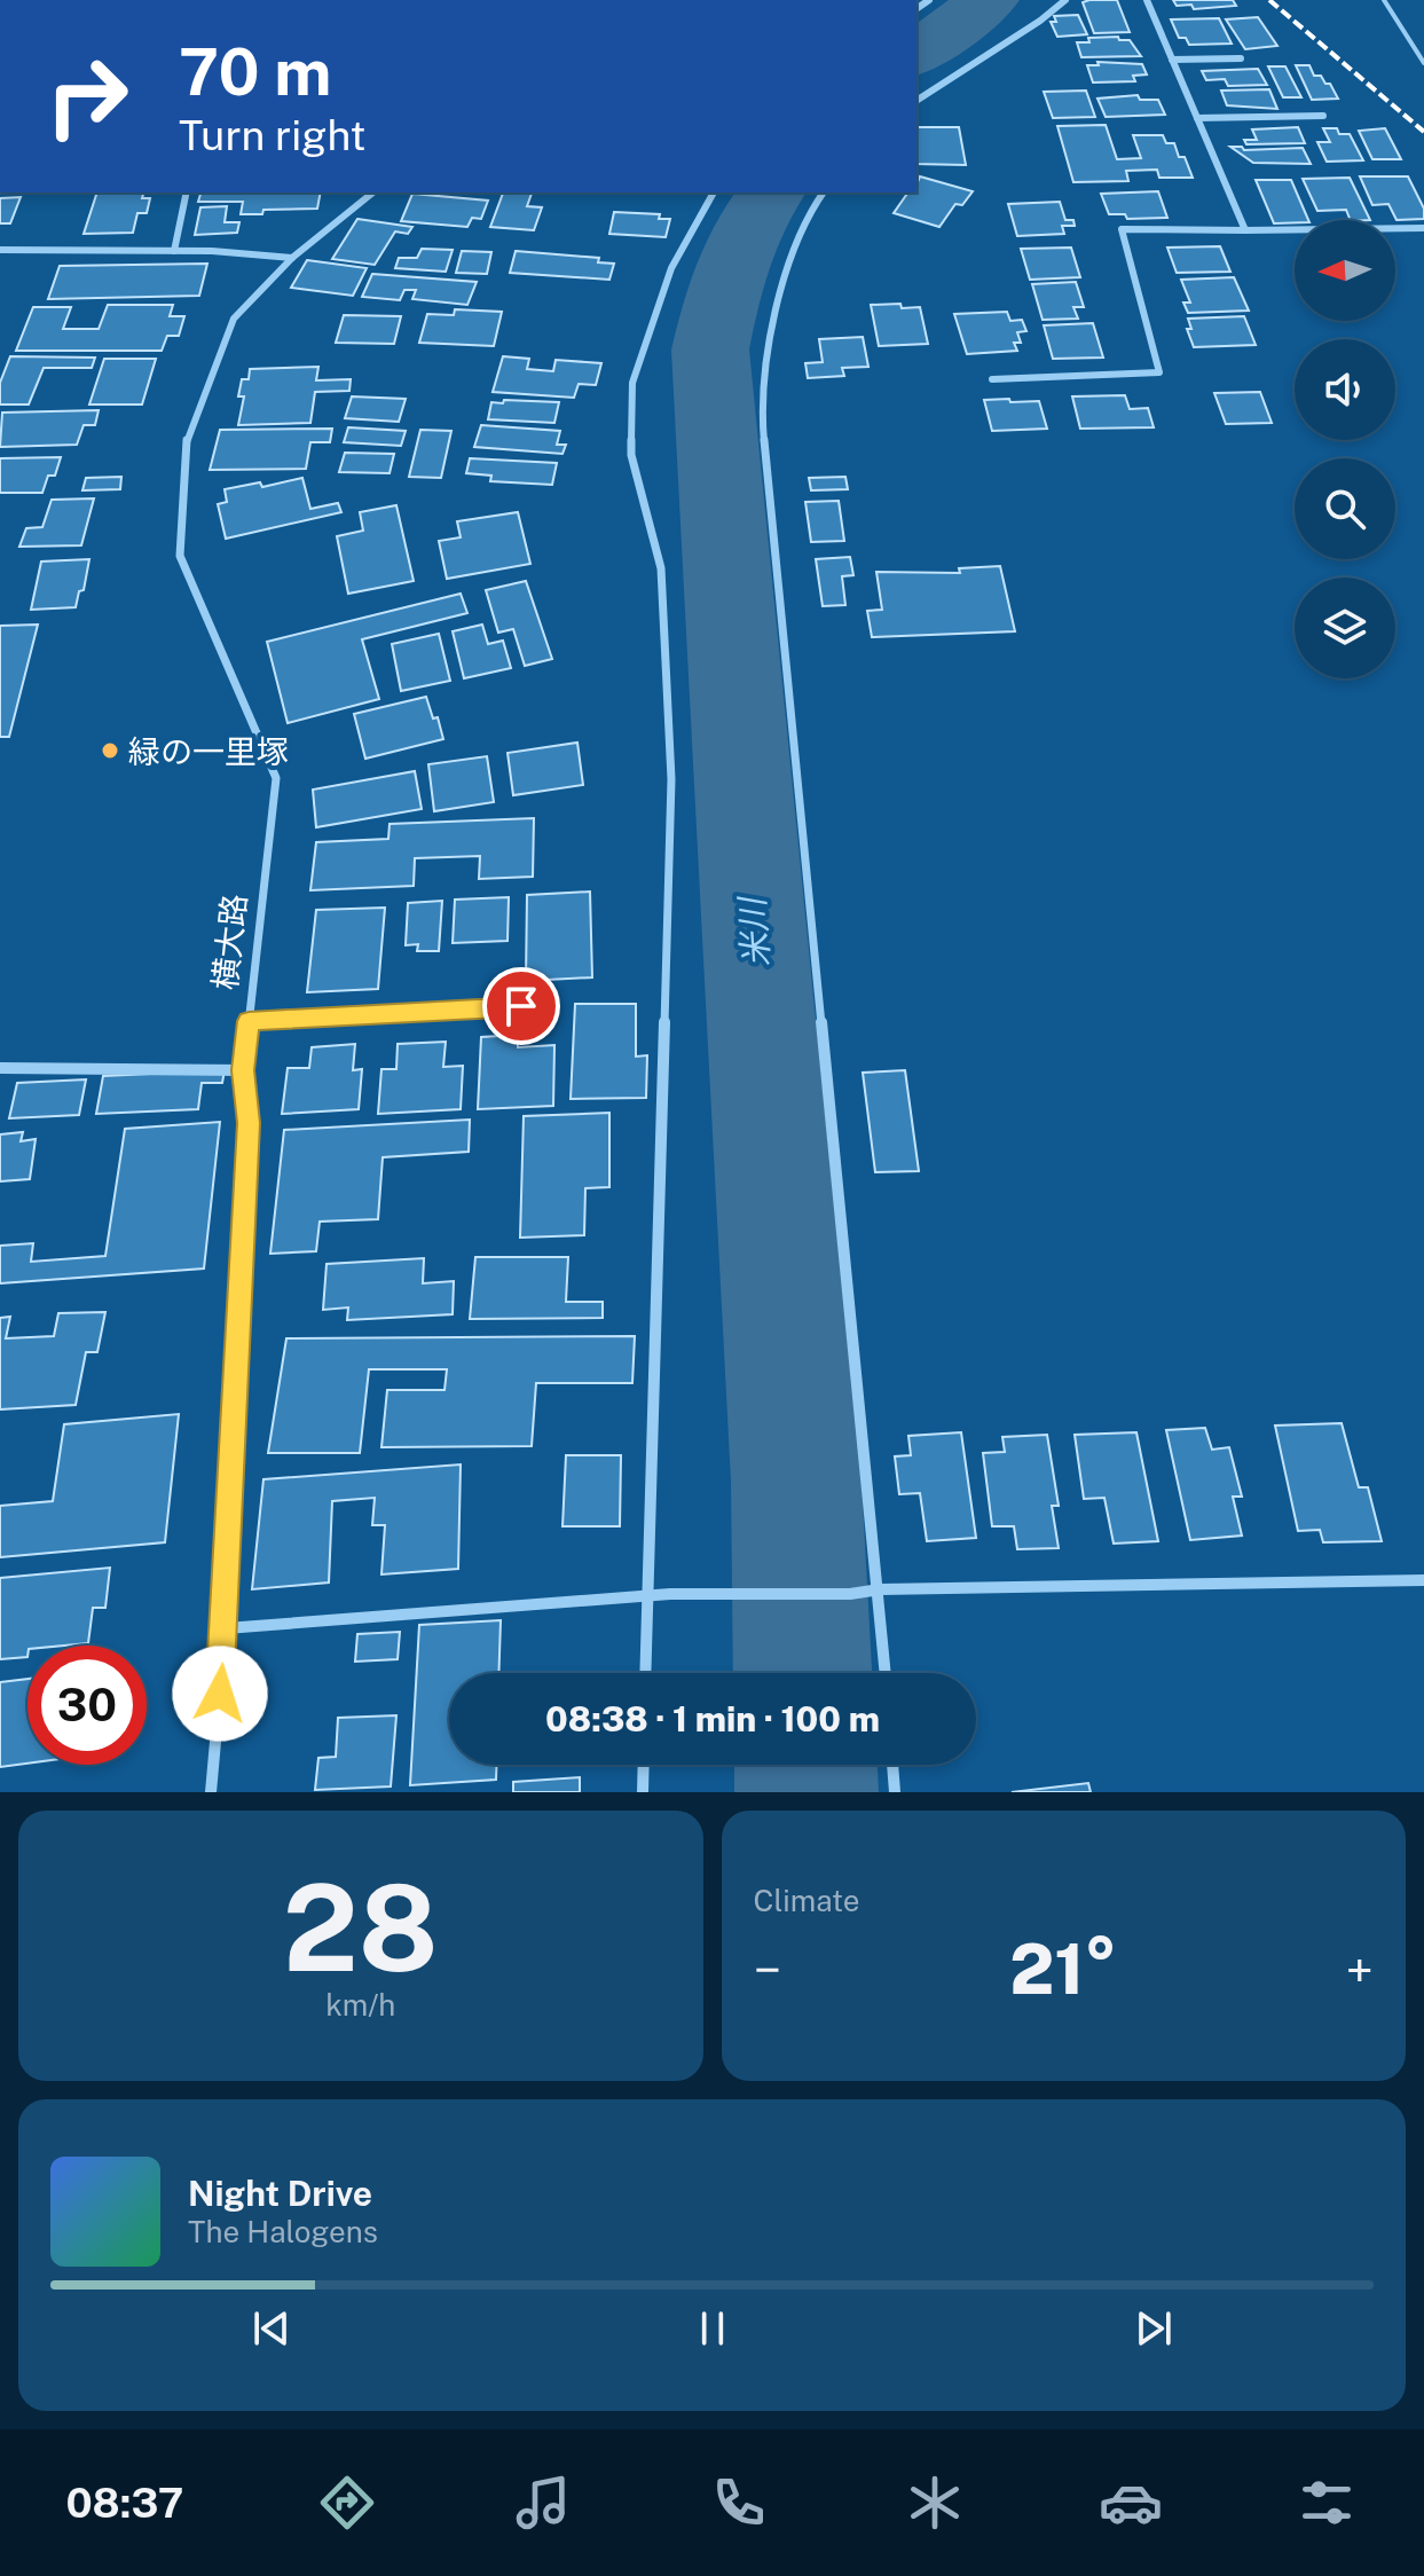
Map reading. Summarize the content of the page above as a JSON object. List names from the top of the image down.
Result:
{
  "streets": {
    "street": ["横大路"]
  },
  "water": ["米川"],
  "places": ["緑の一里塚"],
  "north": "left",
  "page": {
    "turn": ["70 m", "Turn right"],
    "limit": "30",
    "trip": "08:38 · 1 min · 100 m",
    "tile": [
      ["28", "km/h"],
      "Climate"
    ],
    "heat": ["−", "21°", "+"],
    "song": ["Night Drive", "The Halogens"],
    "tabs": "08:37"
  }
}
